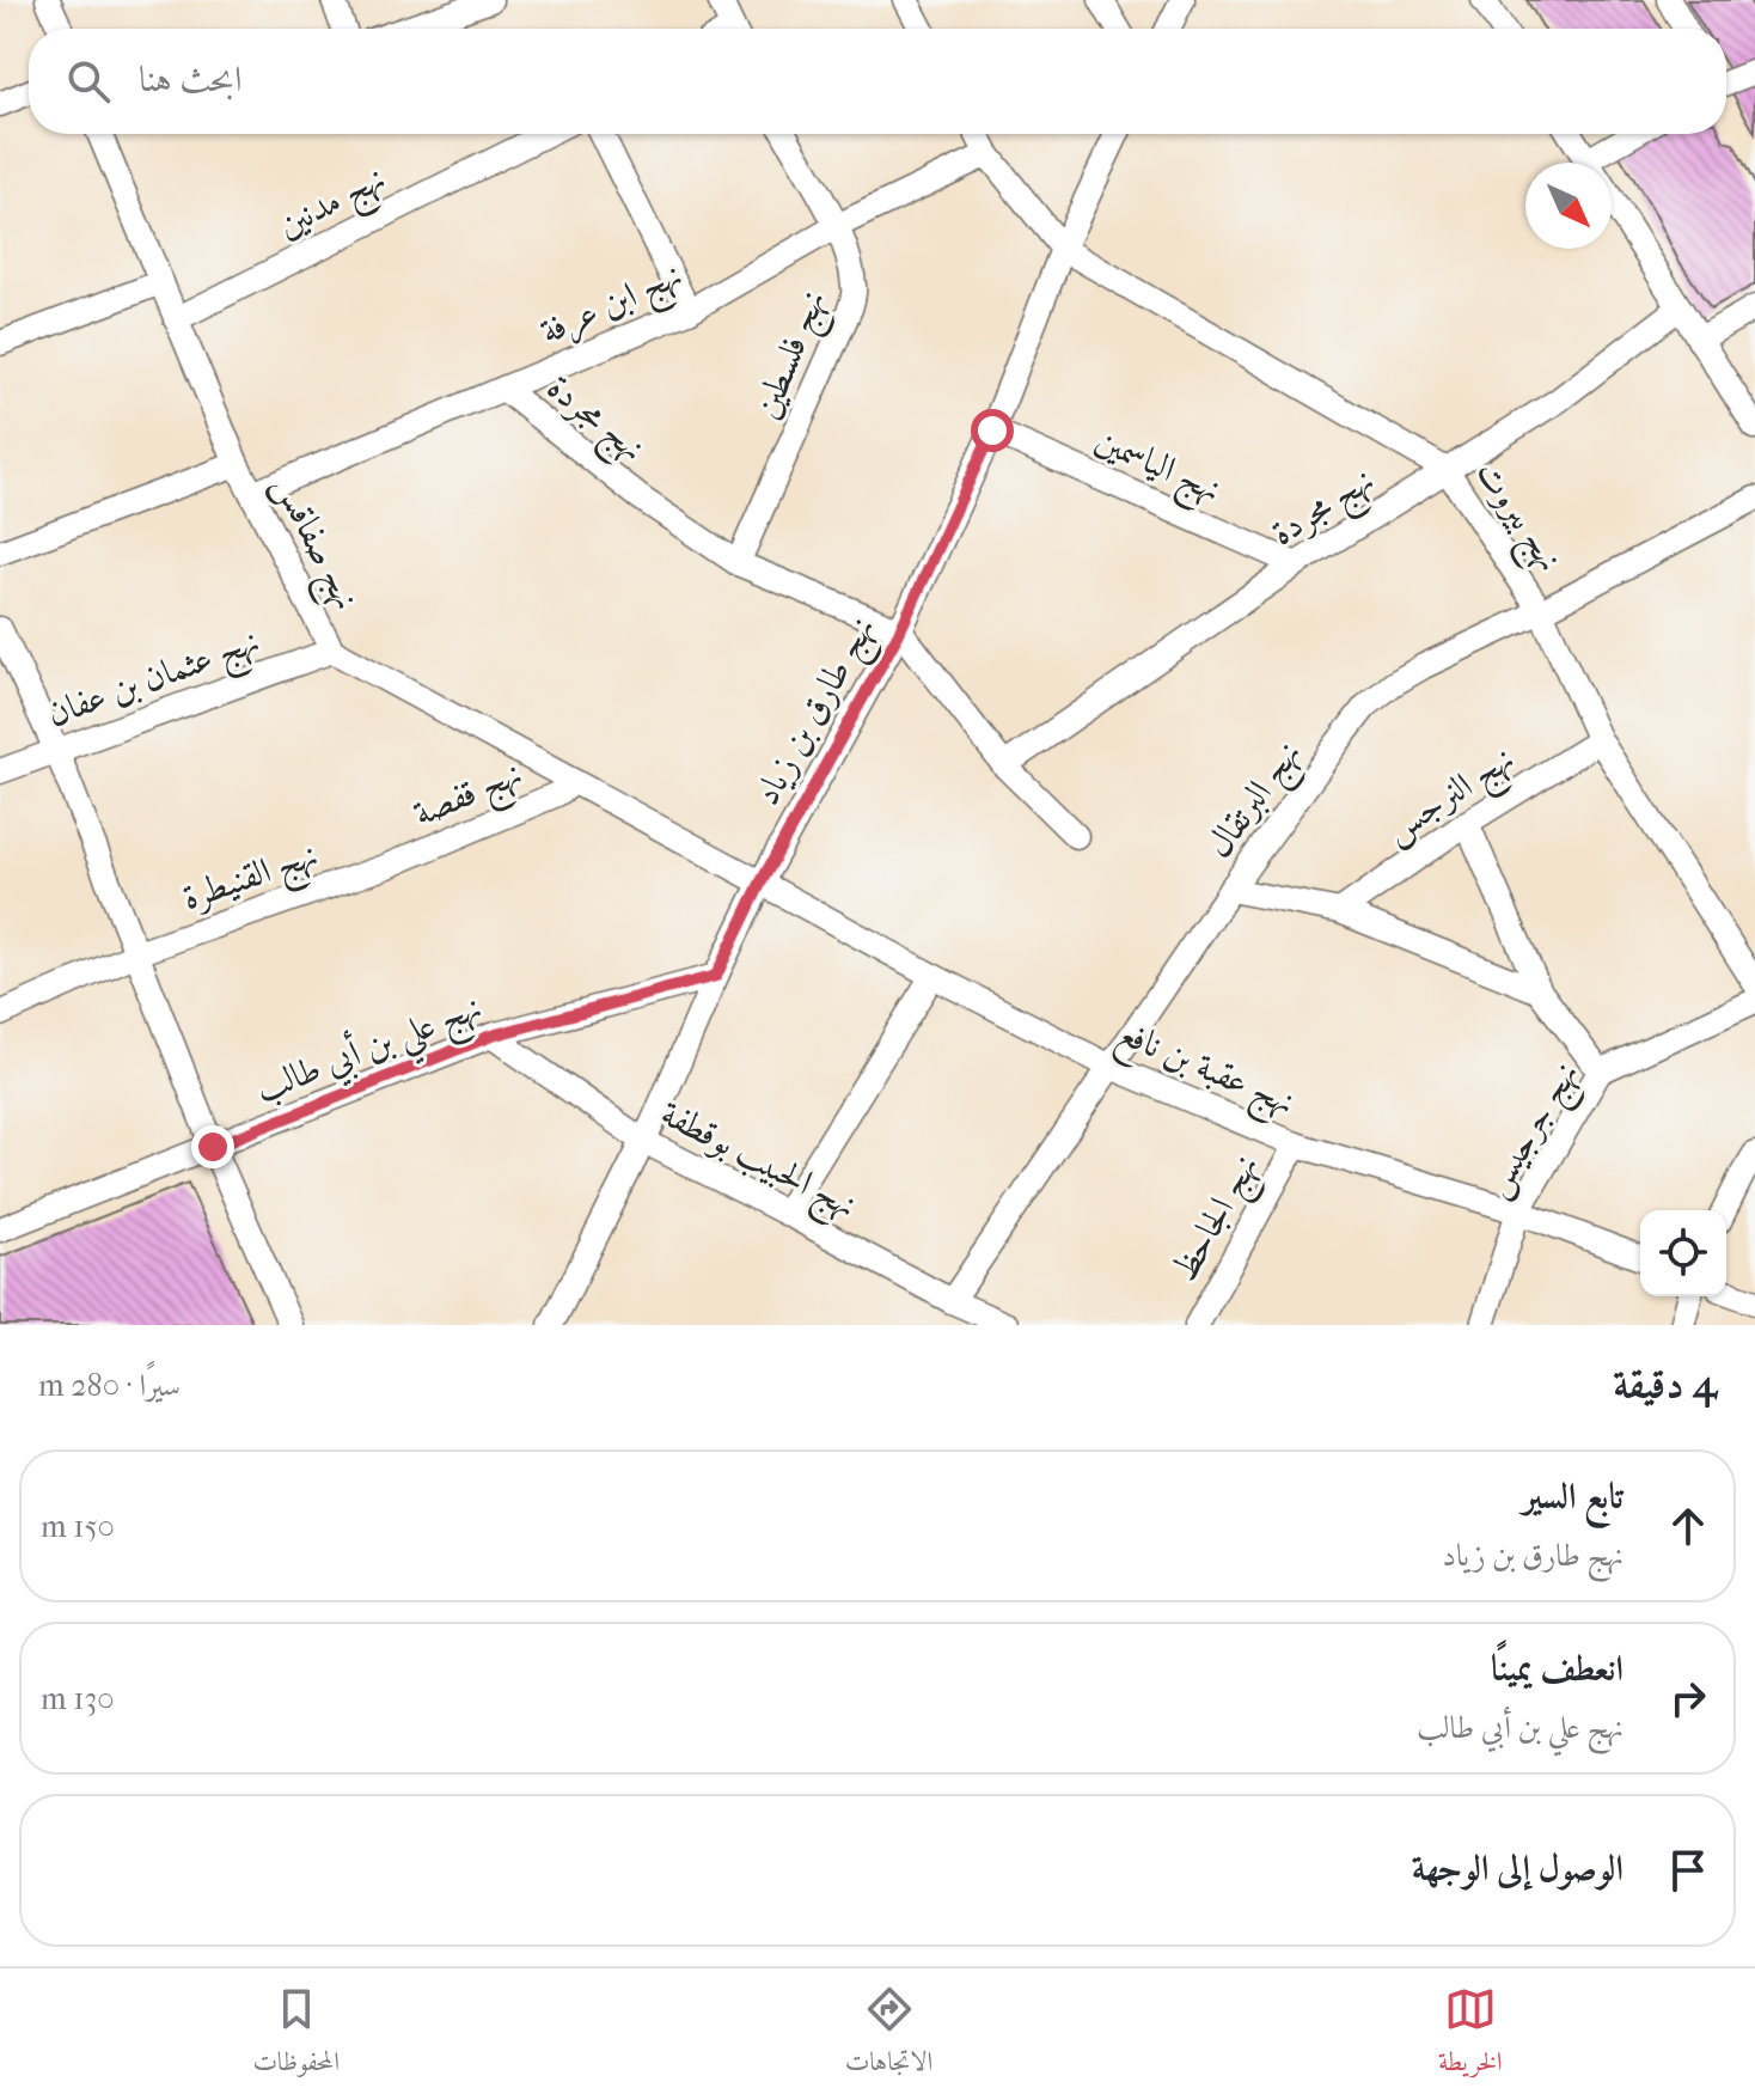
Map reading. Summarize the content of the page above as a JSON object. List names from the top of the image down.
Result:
{
  "streets": {
    "street": [
      "نهج مدنين",
      "نهج ابن عرفة",
      "نهج فلسطين",
      "نهج مجردة",
      "نهج الياسمين",
      "نهج بيروت",
      "نهج صفاقس",
      "نهج عثمان بن عفان",
      "نهج طارق بن زياد",
      "نهج قفصة",
      "نهج النرجس",
      "نهج البرتقال",
      "نهج القنيطرة",
      "نهج علي بن أبي طالب",
      "نهج عقبة بن نافع",
      "نهج جرجيس",
      "نهج الحبيب بوقطفة",
      "نهج الجاحظ"
    ]
  },
  "crossings": [
    ["نهج مدنين", "نهج صفاقس"],
    ["نهج ابن عرفة", "نهج فلسطين"],
    ["نهج ابن عرفة", "نهج مجردة"],
    ["نهج ابن عرفة", "نهج صفاقس"],
    ["نهج فلسطين", "نهج مجردة"],
    ["نهج مجردة", "نهج الياسمين"],
    ["نهج مجردة", "نهج بيروت"],
    ["نهج مجردة", "نهج طارق بن زياد"],
    ["نهج الياسمين", "نهج طارق بن زياد"],
    ["نهج بيروت", "نهج طارق بن زياد"],
    ["نهج بيروت", "نهج النرجس"],
    ["نهج بيروت", "نهج البرتقال"],
    ["نهج صفاقس", "نهج عثمان بن عفان"],
    ["نهج صفاقس", "نهج طارق بن زياد"],
    ["نهج صفاقس", "نهج قفصة"],
    ["نهج صفاقس", "نهج عقبة بن نافع"],
    ["نهج طارق بن زياد", "نهج علي بن أبي طالب"],
    ["نهج طارق بن زياد", "نهج عقبة بن نافع"],
    ["نهج طارق بن زياد", "نهج الحبيب بوقطفة"],
    ["نهج قفصة", "نهج القنيطرة"],
    ["نهج البرتقال", "نهج عقبة بن نافع"],
    ["نهج البرتقال", "نهج الحبيب بوقطفة"],
    ["نهج علي بن أبي طالب", "نهج الحبيب بوقطفة"],
    ["نهج عقبة بن نافع", "نهج جرجيس"],
    ["نهج عقبة بن نافع", "نهج الجاحظ"]
  ],
  "north": "bottom right",
  "page": {
    "search": "ابحث هنا",
    "heading": ["4 دقيقة", "سيرًا · 280 m"],
    "list": [
      ["تابع السير", "نهج طارق بن زياد", "150 m"],
      ["انعطف يمينًا", "نهج علي بن أبي طالب", "130 m"],
      "الوصول إلى الوجهة"
    ],
    "nav": ["الخريطة", "الاتجاهات", "المحفوظات"]
  }
}
